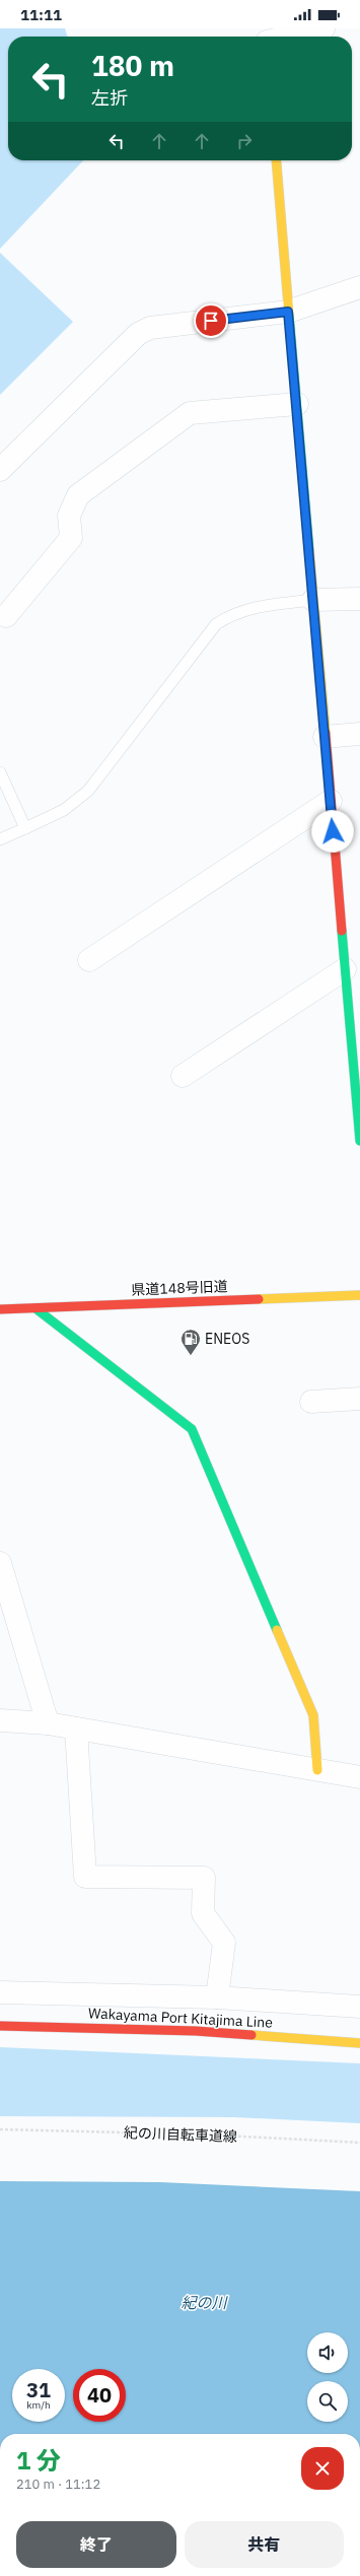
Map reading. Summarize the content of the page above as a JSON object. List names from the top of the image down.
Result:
{
  "streets": {
    "street": ["県道148号旧道", "Wakayama Port Kitajima Line"],
    "path": ["紀の川自転車道線"]
  },
  "water": ["紀の川"],
  "places": {
    "fuel station": ["ENEOS"]
  },
  "page": {
    "status": "11:11",
    "turn": ["180 m", "左折"],
    "speed": "31 km/h",
    "limit": "40",
    "heading": ["1 分", "210 m · 11:12"],
    "buttons": ["終了", "共有"]
  }
}
